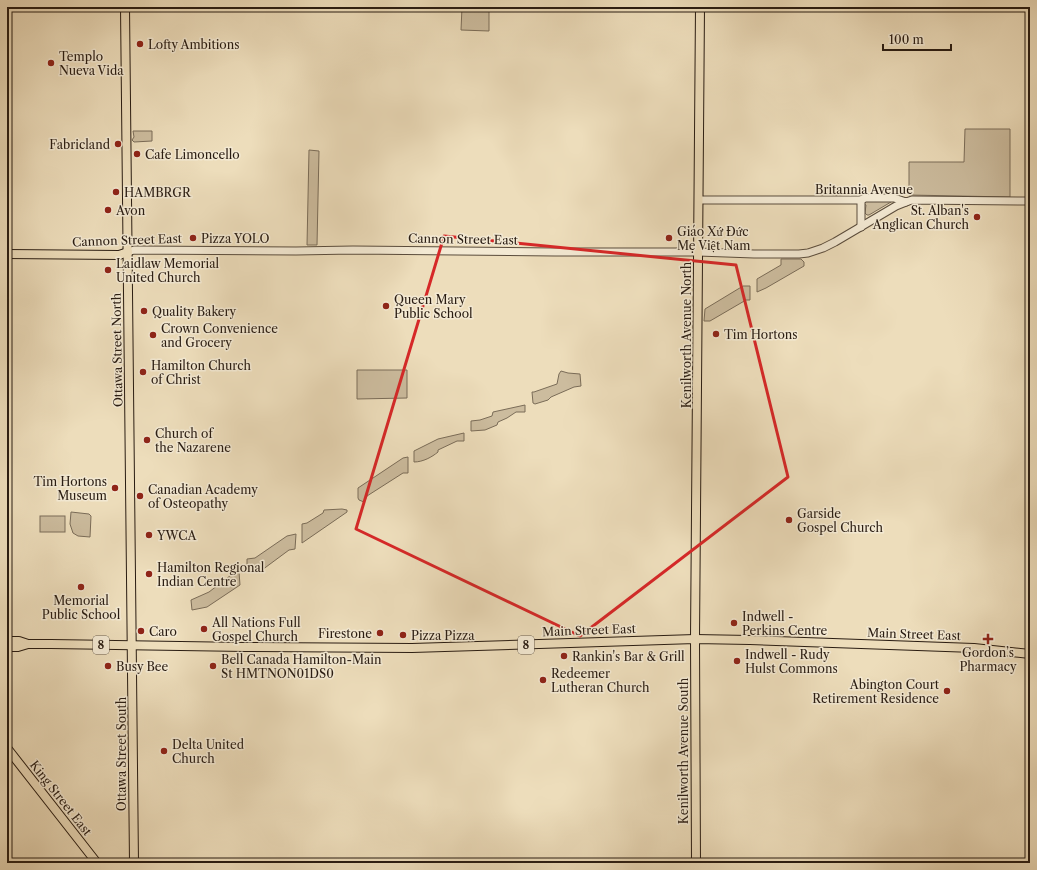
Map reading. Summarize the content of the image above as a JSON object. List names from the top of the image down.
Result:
{
  "streets": {
    "main road": [
      "Cannon Street East",
      "Kenilworth Avenue North",
      "Ottawa Street North",
      "Main Street East",
      "8",
      "Kenilworth Avenue South",
      "Ottawa Street South",
      "King Street East"
    ],
    "street": ["Britannia Avenue"]
  },
  "crossings": [
    ["Britannia Avenue", "Cannon Street East"],
    ["Britannia Avenue", "Kenilworth Avenue North"],
    ["Cannon Street East", "Kenilworth Avenue North"],
    ["Cannon Street East", "Ottawa Street North"],
    ["Kenilworth Avenue North", "Main Street East"],
    ["Kenilworth Avenue North", "Kenilworth Avenue South"],
    ["Ottawa Street North", "Main Street East"],
    ["Ottawa Street North", "Ottawa Street South"],
    ["Main Street East", "Kenilworth Avenue South"],
    ["Main Street East", "Ottawa Street South"]
  ],
  "places": {
    "other": [
      "Lofty Ambitions",
      "Templo Nueva Vida",
      "Fabricland",
      "Cafe Limoncello",
      "HAMBRGR",
      "Avon",
      "St. Alban's Anglican Church",
      "Pizza YOLO",
      "Giáo Xứ Đức Mẹ Việt Nam",
      "Laidlaw Memorial United Church",
      "Queen Mary Public School",
      "Quality Bakery",
      "Tim Hortons",
      "Crown Convenience and Grocery",
      "Hamilton Church of Christ",
      "Church of the Nazarene",
      "Tim Hortons Museum",
      "Canadian Academy of Osteopathy",
      "Garside Gospel Church",
      "YWCA",
      "Hamilton Regional Indian Centre",
      "Memorial Public School",
      "Indwell - Perkins Centre",
      "All Nations Full Gospel Church",
      "Caro",
      "Firestone",
      "Pizza Pizza",
      "Rankin's Bar & Grill",
      "Indwell - Rudy Hulst Commons",
      "Busy Bee",
      "Bell Canada Hamilton-Main St HMTNON01DS0",
      "Redeemer Lutheran Church",
      "Abington Court Retirement Residence",
      "Delta United Church"
    ],
    "health": ["Gordon’s Pharmacy"]
  },
  "scale_bar": "100 m"
}
